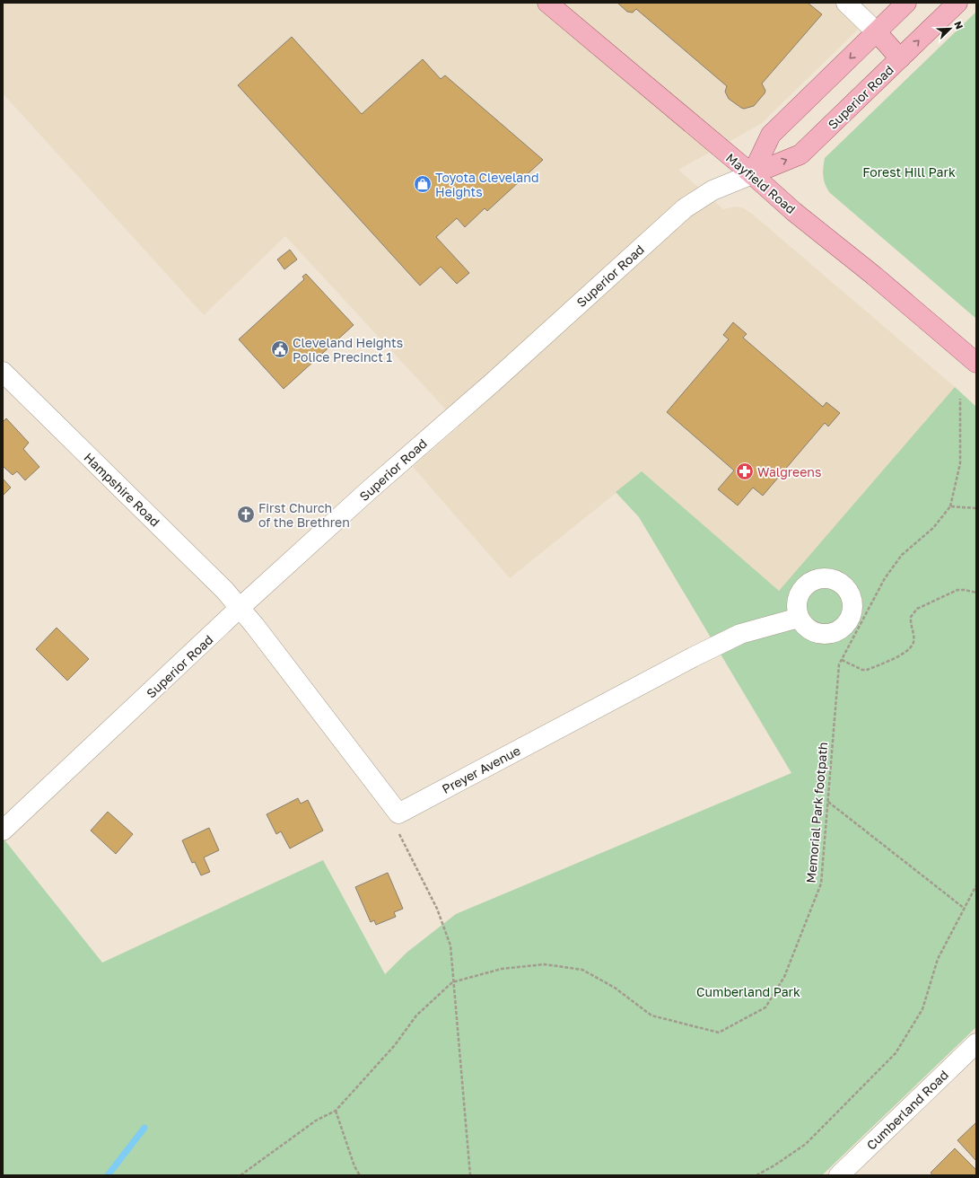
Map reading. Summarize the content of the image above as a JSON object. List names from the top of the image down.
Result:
{
  "streets": {
    "main road": ["Superior Road", "Mayfield Road"],
    "street": ["Hampshire Road", "Preyer Avenue", "Cumberland Road"],
    "path": ["Memorial Park footpath"]
  },
  "crossings": [
    ["Superior Road", "Mayfield Road"],
    ["Superior Road", "Hampshire Road"],
    ["Superior Road", "Preyer Avenue"],
    ["Hampshire Road", "Preyer Avenue"]
  ],
  "parks": ["Forest Hill Park", "Cumberland Park"],
  "places": {
    "shop": ["Toyota Cleveland Heights"],
    "public building": ["Cleveland Heights Police Precinct 1"],
    "pharmacy": ["Walgreens"],
    "church": ["First Church of the Brethren"]
  },
  "north": "top right"
}
